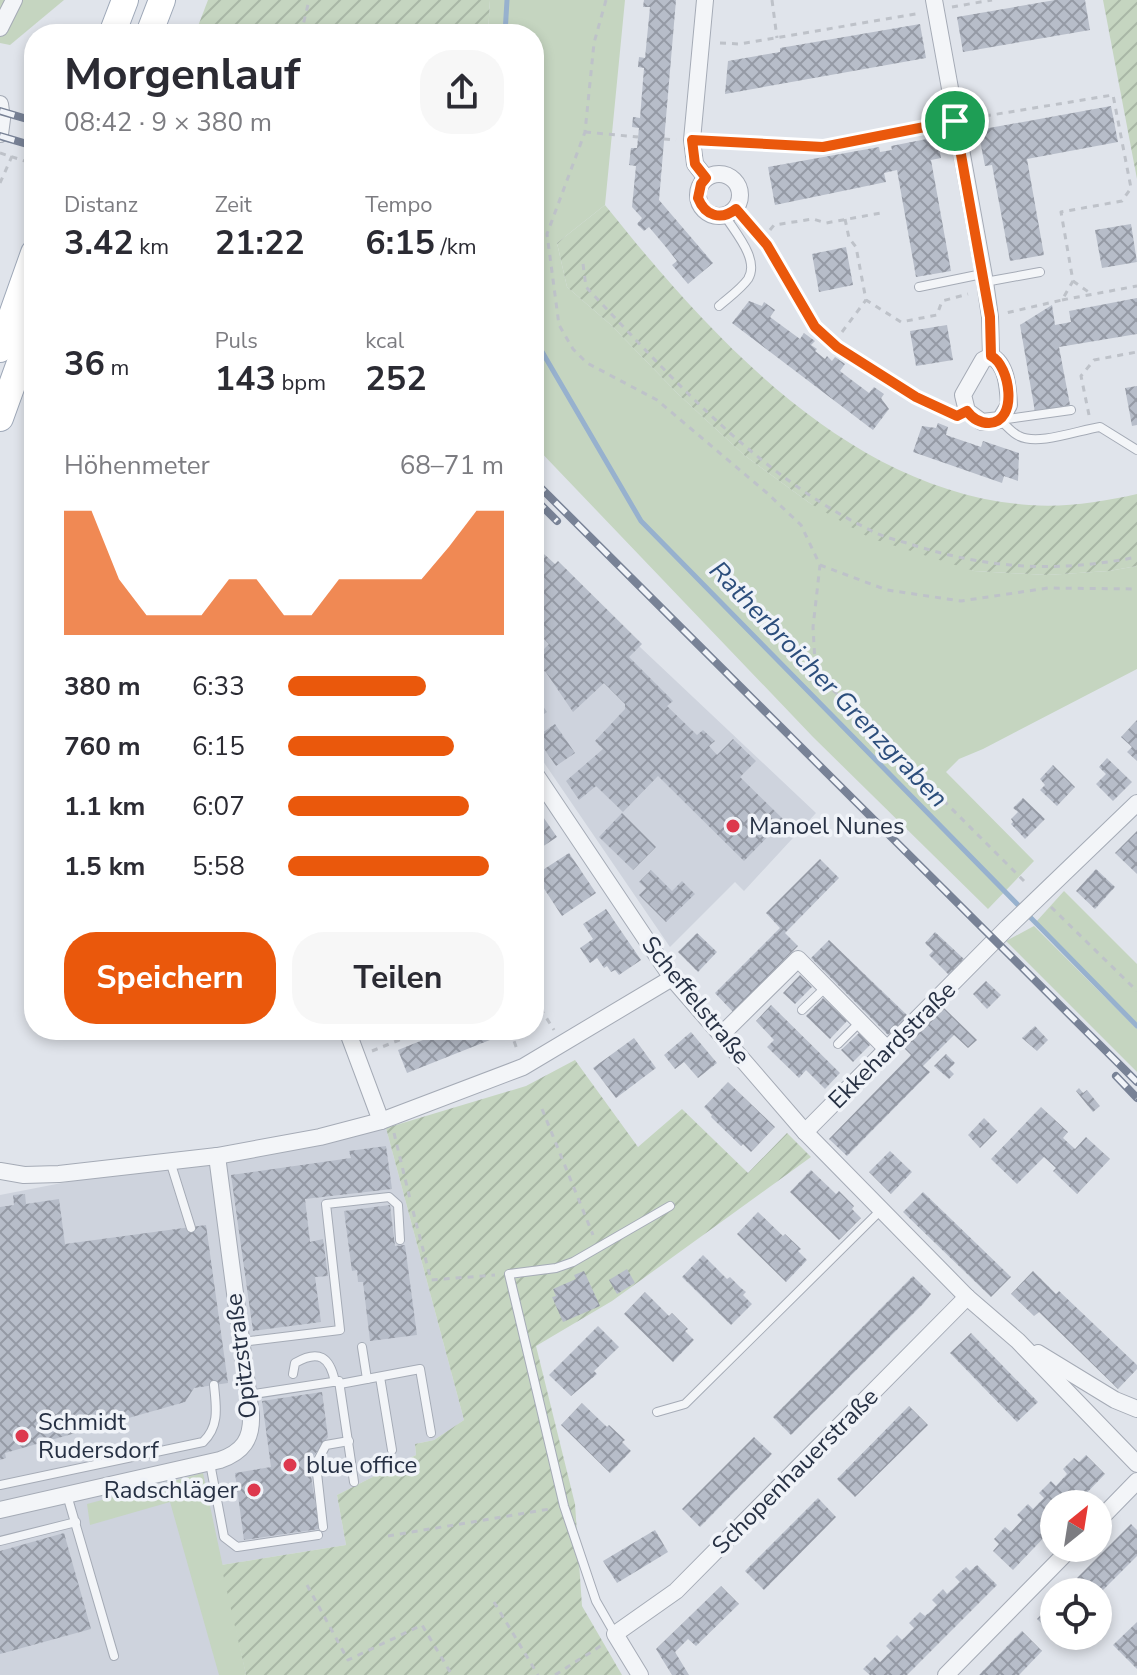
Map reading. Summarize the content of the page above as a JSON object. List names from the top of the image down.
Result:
{
  "streets": {
    "street": [
      "Scheffelstraße",
      "Ekkehardstraße",
      "Opitzstraße",
      "Schopenhauerstraße"
    ]
  },
  "crossings": [
    ["Scheffelstraße", "Ekkehardstraße"],
    ["Scheffelstraße", "Schopenhauerstraße"]
  ],
  "water": ["Ratherbroicher Grenzgraben"],
  "places": [
    "Manoel Nunes",
    "Schmidt Rudersdorf",
    "blue office",
    "Radschläger"
  ],
  "north": "top right",
  "page": {
    "heading": ["Morgenlauf", "08:42 · 9 × 380 m"],
    "stats": [
      ["Distanz", "3.42 km"],
      ["Zeit", "21:22"],
      ["Tempo", "6:15 /km"],
      ["36 m"],
      ["Puls", "143 bpm"],
      ["kcal", "252"]
    ],
    "chart": ["Höhenmeter", "68–71 m"],
    "list": [
      {
        "name": "380 m",
        "note": "6:33"
      },
      {
        "name": "760 m",
        "note": "6:15"
      },
      {
        "name": "1.1 km",
        "note": "6:07"
      },
      {
        "name": "1.5 km",
        "note": "5:58"
      }
    ],
    "buttons": ["Speichern", "Teilen"]
  }
}
